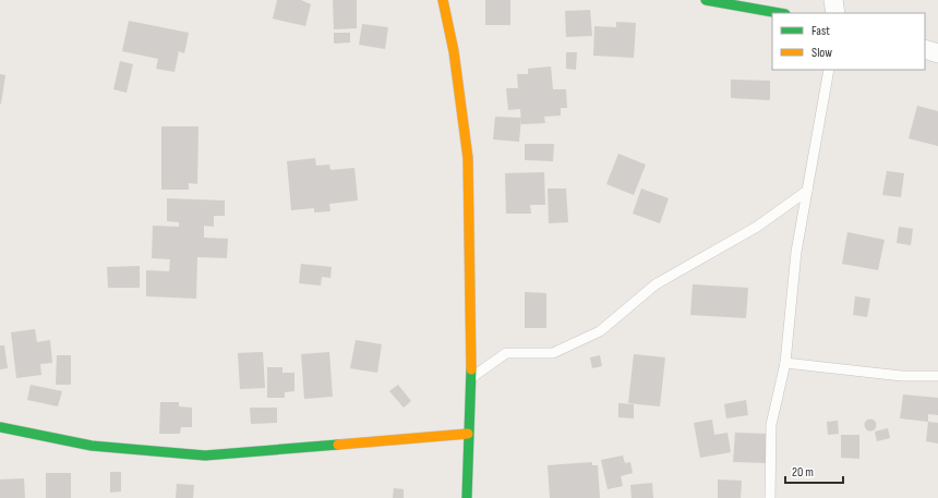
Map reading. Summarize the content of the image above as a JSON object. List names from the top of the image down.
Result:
{
  "legend": ["Fast", "Slow"],
  "scale_bar": "20 m"
}
